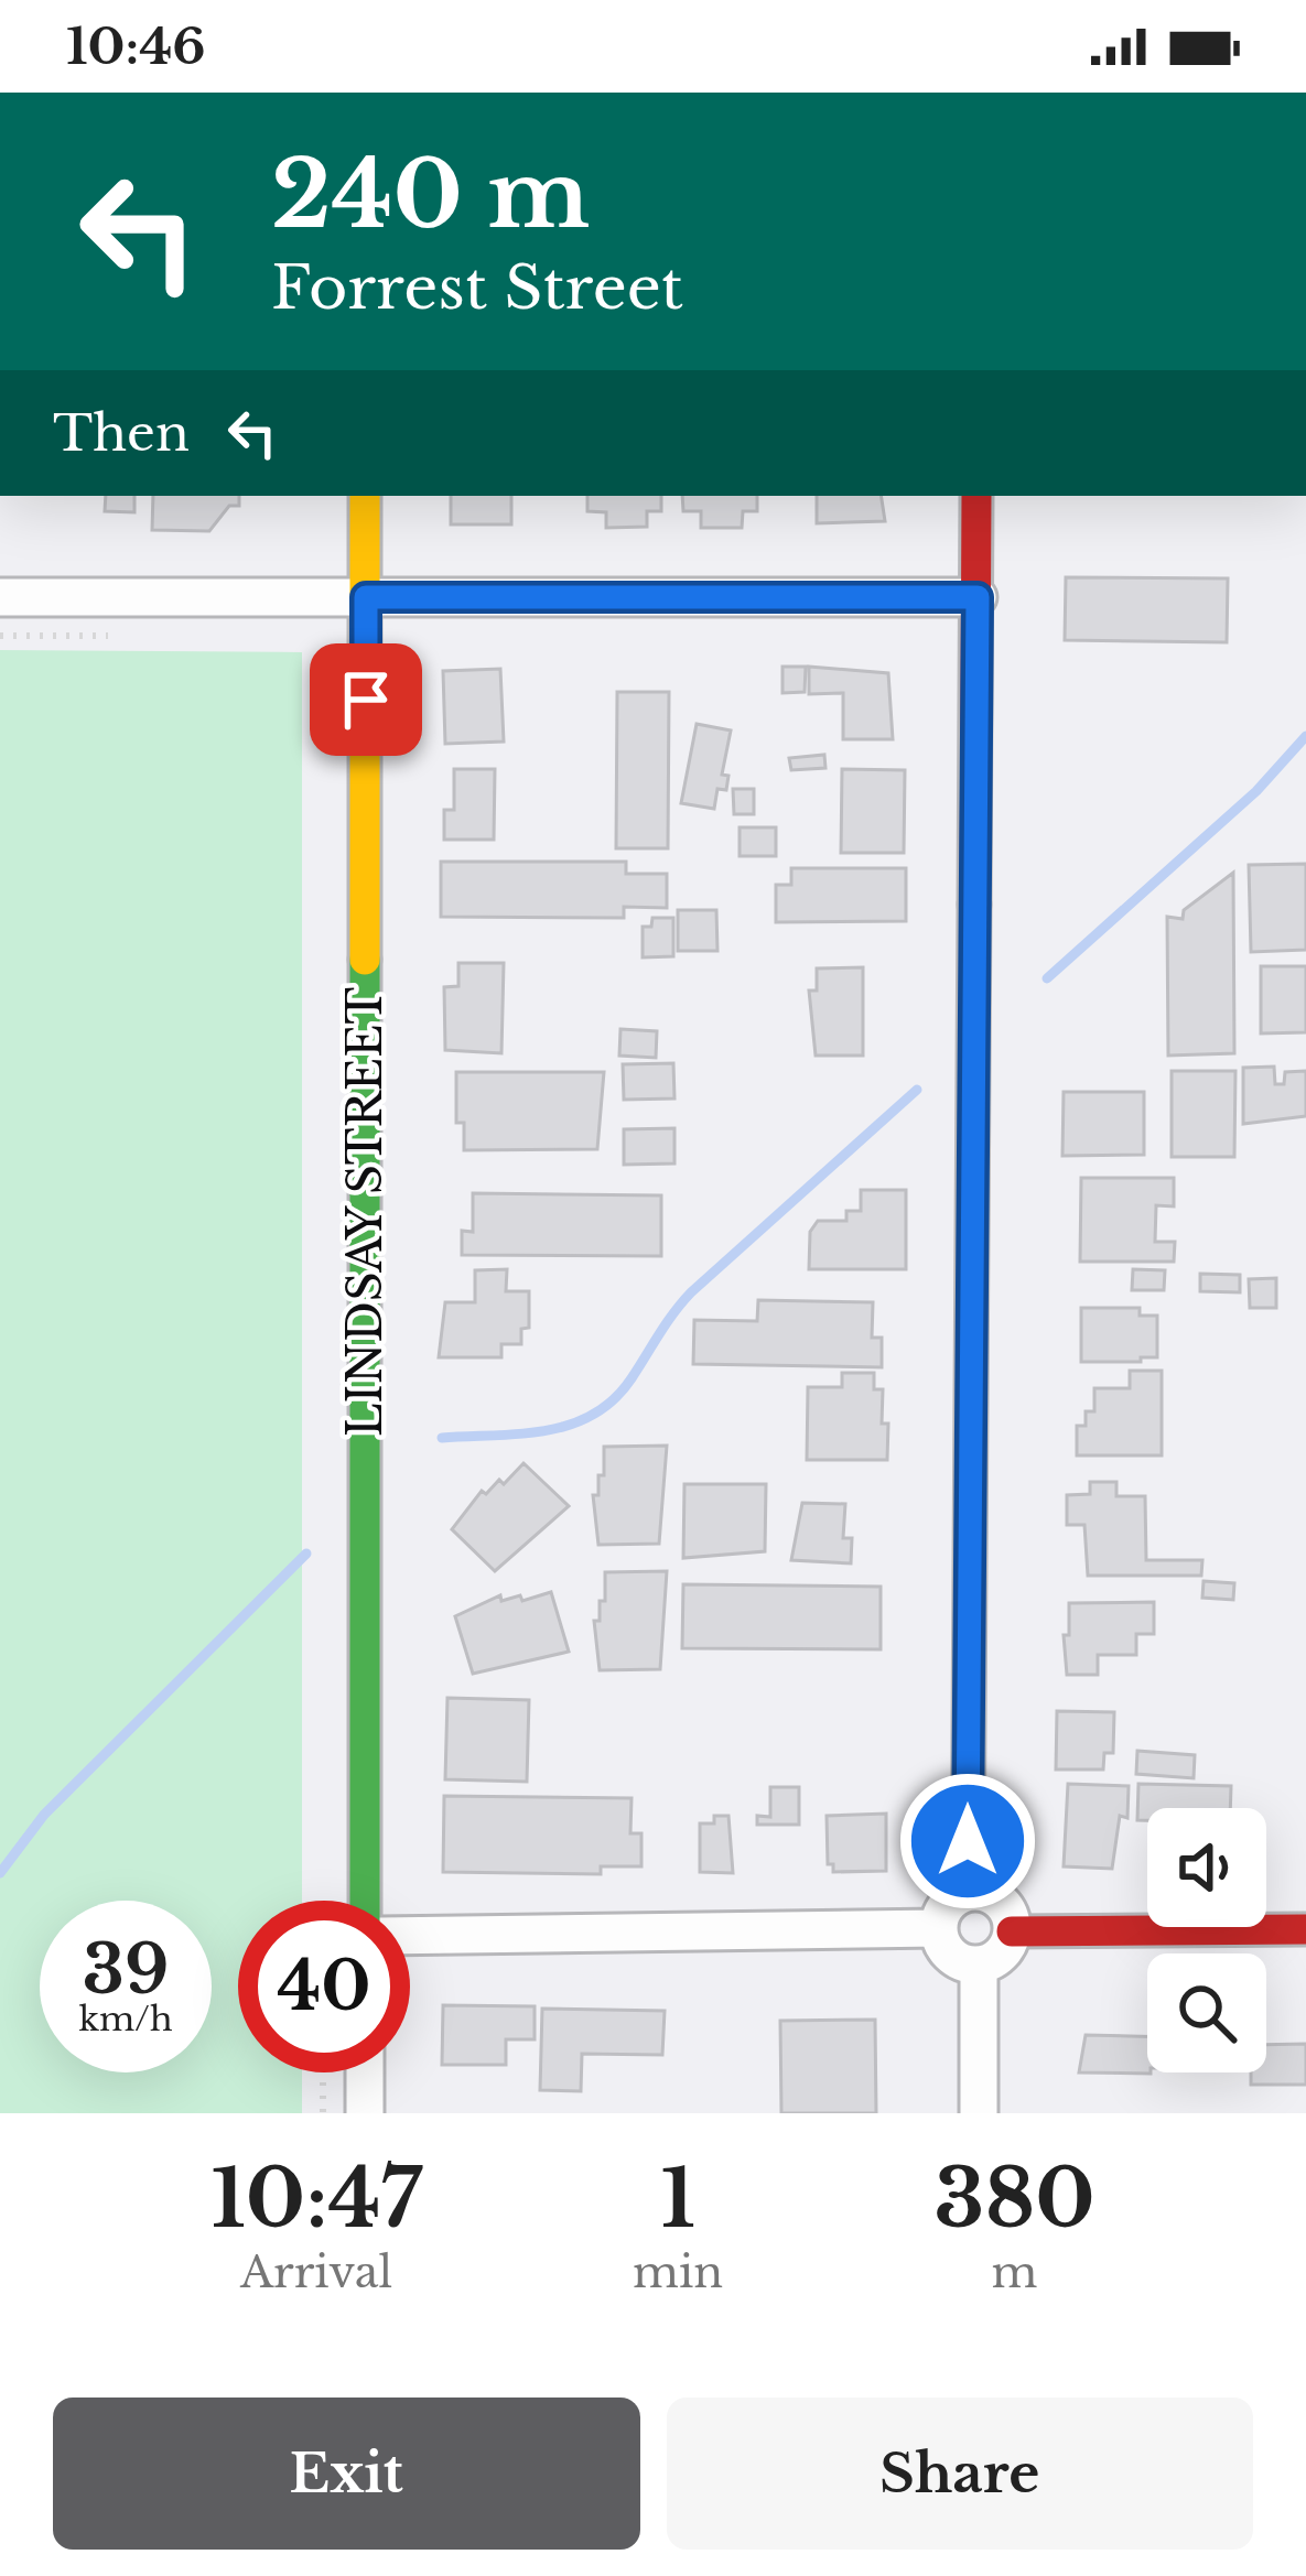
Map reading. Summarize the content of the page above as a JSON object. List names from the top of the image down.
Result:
{
  "streets": {
    "street": ["LINDSAY STREET"]
  },
  "page": {
    "status": "10:46",
    "turn": ["240 m", "Forrest Street"],
    "then": "Then",
    "speed": "39 km/h",
    "limit": "40",
    "eta": [
      "10:47",
      "Arrival",
      "1",
      "min",
      "380",
      "m"
    ],
    "buttons": ["Exit", "Share"]
  }
}
